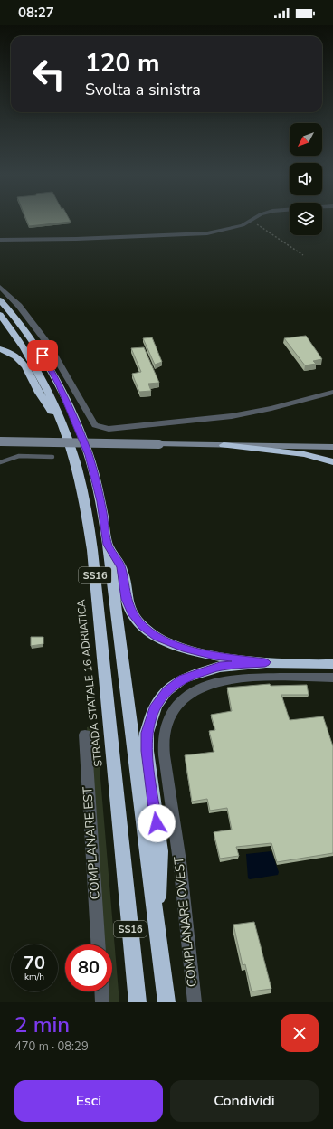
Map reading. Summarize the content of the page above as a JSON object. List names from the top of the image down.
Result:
{
  "streets": {
    "highway": ["SS16", "STRADA STATALE 16 ADRIATICA"],
    "street": ["COMPLANARE EST", "COMPLANARE OVEST"]
  },
  "north": "bottom left",
  "page": {
    "status": "08:27",
    "turn": ["120 m", "Svolta a sinistra"],
    "speed": "70 km/h",
    "limit": "80",
    "heading": ["2 min", "470 m · 08:29"],
    "buttons": ["Esci", "Condividi"]
  }
}
